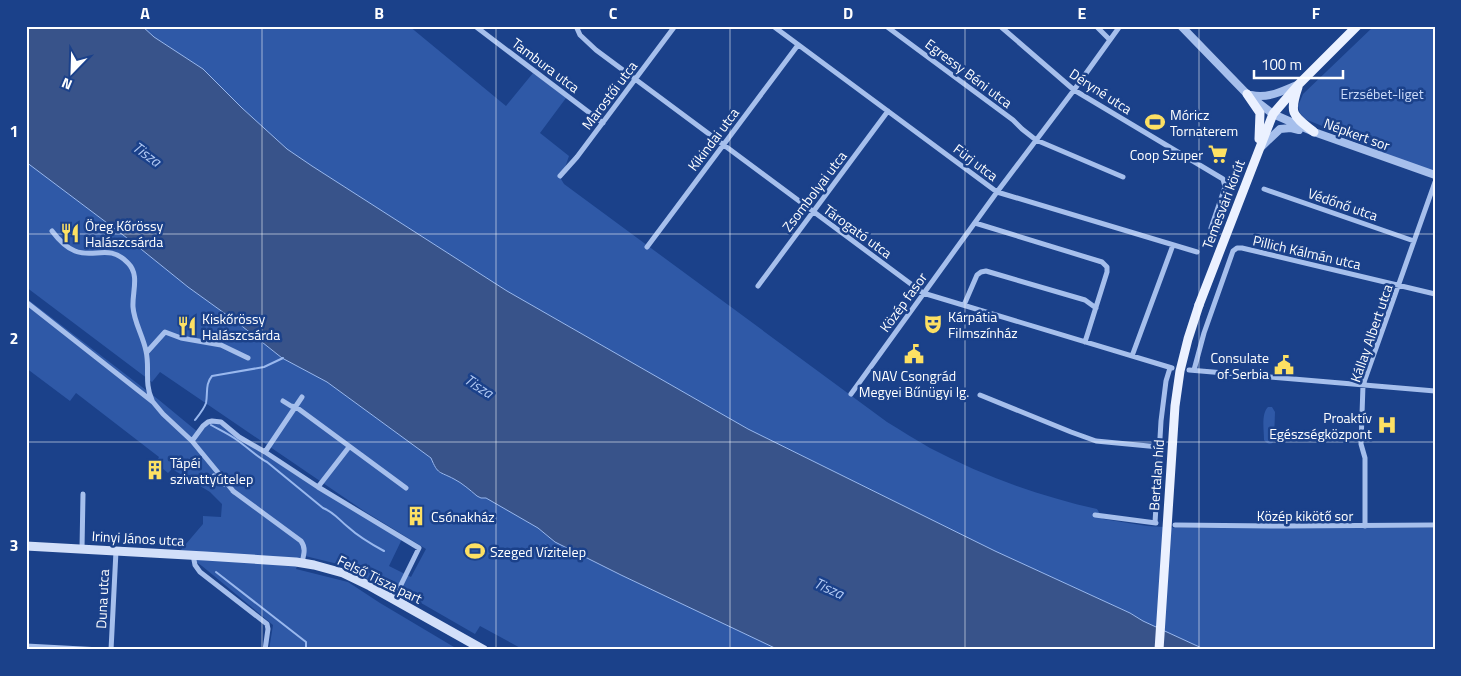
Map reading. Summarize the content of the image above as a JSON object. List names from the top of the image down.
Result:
{
  "streets": {
    "main road": [
      "Temesvári körút",
      "Bertalan híd",
      "Irinyi János utca",
      "Felső Tisza part"
    ],
    "street": [
      "Tambura utca",
      "Egressy Béni utca",
      "Déryné utca",
      "Marostői utca",
      "Népkert sor",
      "Kikindai utca",
      "Fürj utca",
      "Zsombolyai utca",
      "Védőnő utca",
      "Tárogató utca",
      "Pillich Kálmán utca",
      "Közép fasor",
      "Kállay Albert utca",
      "Közép kikötő sor",
      "Duna utca"
    ]
  },
  "crossings": [
    ["Tambura utca", "Marostői utca"],
    ["Egressy Béni utca", "Közép fasor"],
    ["Déryné utca", "Temesvári körút"],
    ["Déryné utca", "Közép fasor"],
    ["Marostői utca", "Tárogató utca"],
    ["Népkert sor", "Temesvári körút"],
    ["Kikindai utca", "Fürj utca"],
    ["Kikindai utca", "Tárogató utca"],
    ["Fürj utca", "Zsombolyai utca"],
    ["Fürj utca", "Közép fasor"],
    ["Zsombolyai utca", "Tárogató utca"],
    ["Temesvári körút", "Pillich Kálmán utca"],
    ["Temesvári körút", "Kállay Albert utca"],
    ["Temesvári körút", "Bertalan híd"],
    ["Védőnő utca", "Kállay Albert utca"],
    ["Tárogató utca", "Közép fasor"],
    ["Pillich Kálmán utca", "Kállay Albert utca"],
    ["Kállay Albert utca", "Közép kikötő sor"],
    ["Irinyi János utca", "Felső Tisza part"],
    ["Irinyi János utca", "Duna utca"]
  ],
  "water": ["Tisza"],
  "parks": ["Erzsébet-liget"],
  "places": {
    "sports": ["Móricz Tornaterem", "Szeged Vízitelep"],
    "supermarket": ["Coop Szuper"],
    "restaurant": ["Öreg Kőrössy Halászcsárda", "Kiskőrössy Halászcsárda"],
    "theatre": ["Kárpátia Filmszínház"],
    "public building": ["NAV Csongrád Megyei Bűnügyi Ig.", "Consulate of Serbia"],
    "hospital": ["Proaktív Egészségközpont"],
    "building": ["Tápéi szivattyútelep", "Csónakház"]
  },
  "scale_bar": "100 m",
  "north": "bottom left",
  "grid": {
    "columns": [
      "A",
      "B",
      "C",
      "D",
      "E",
      "F"
    ],
    "rows": ["1", "2", "3"]
  }
}
